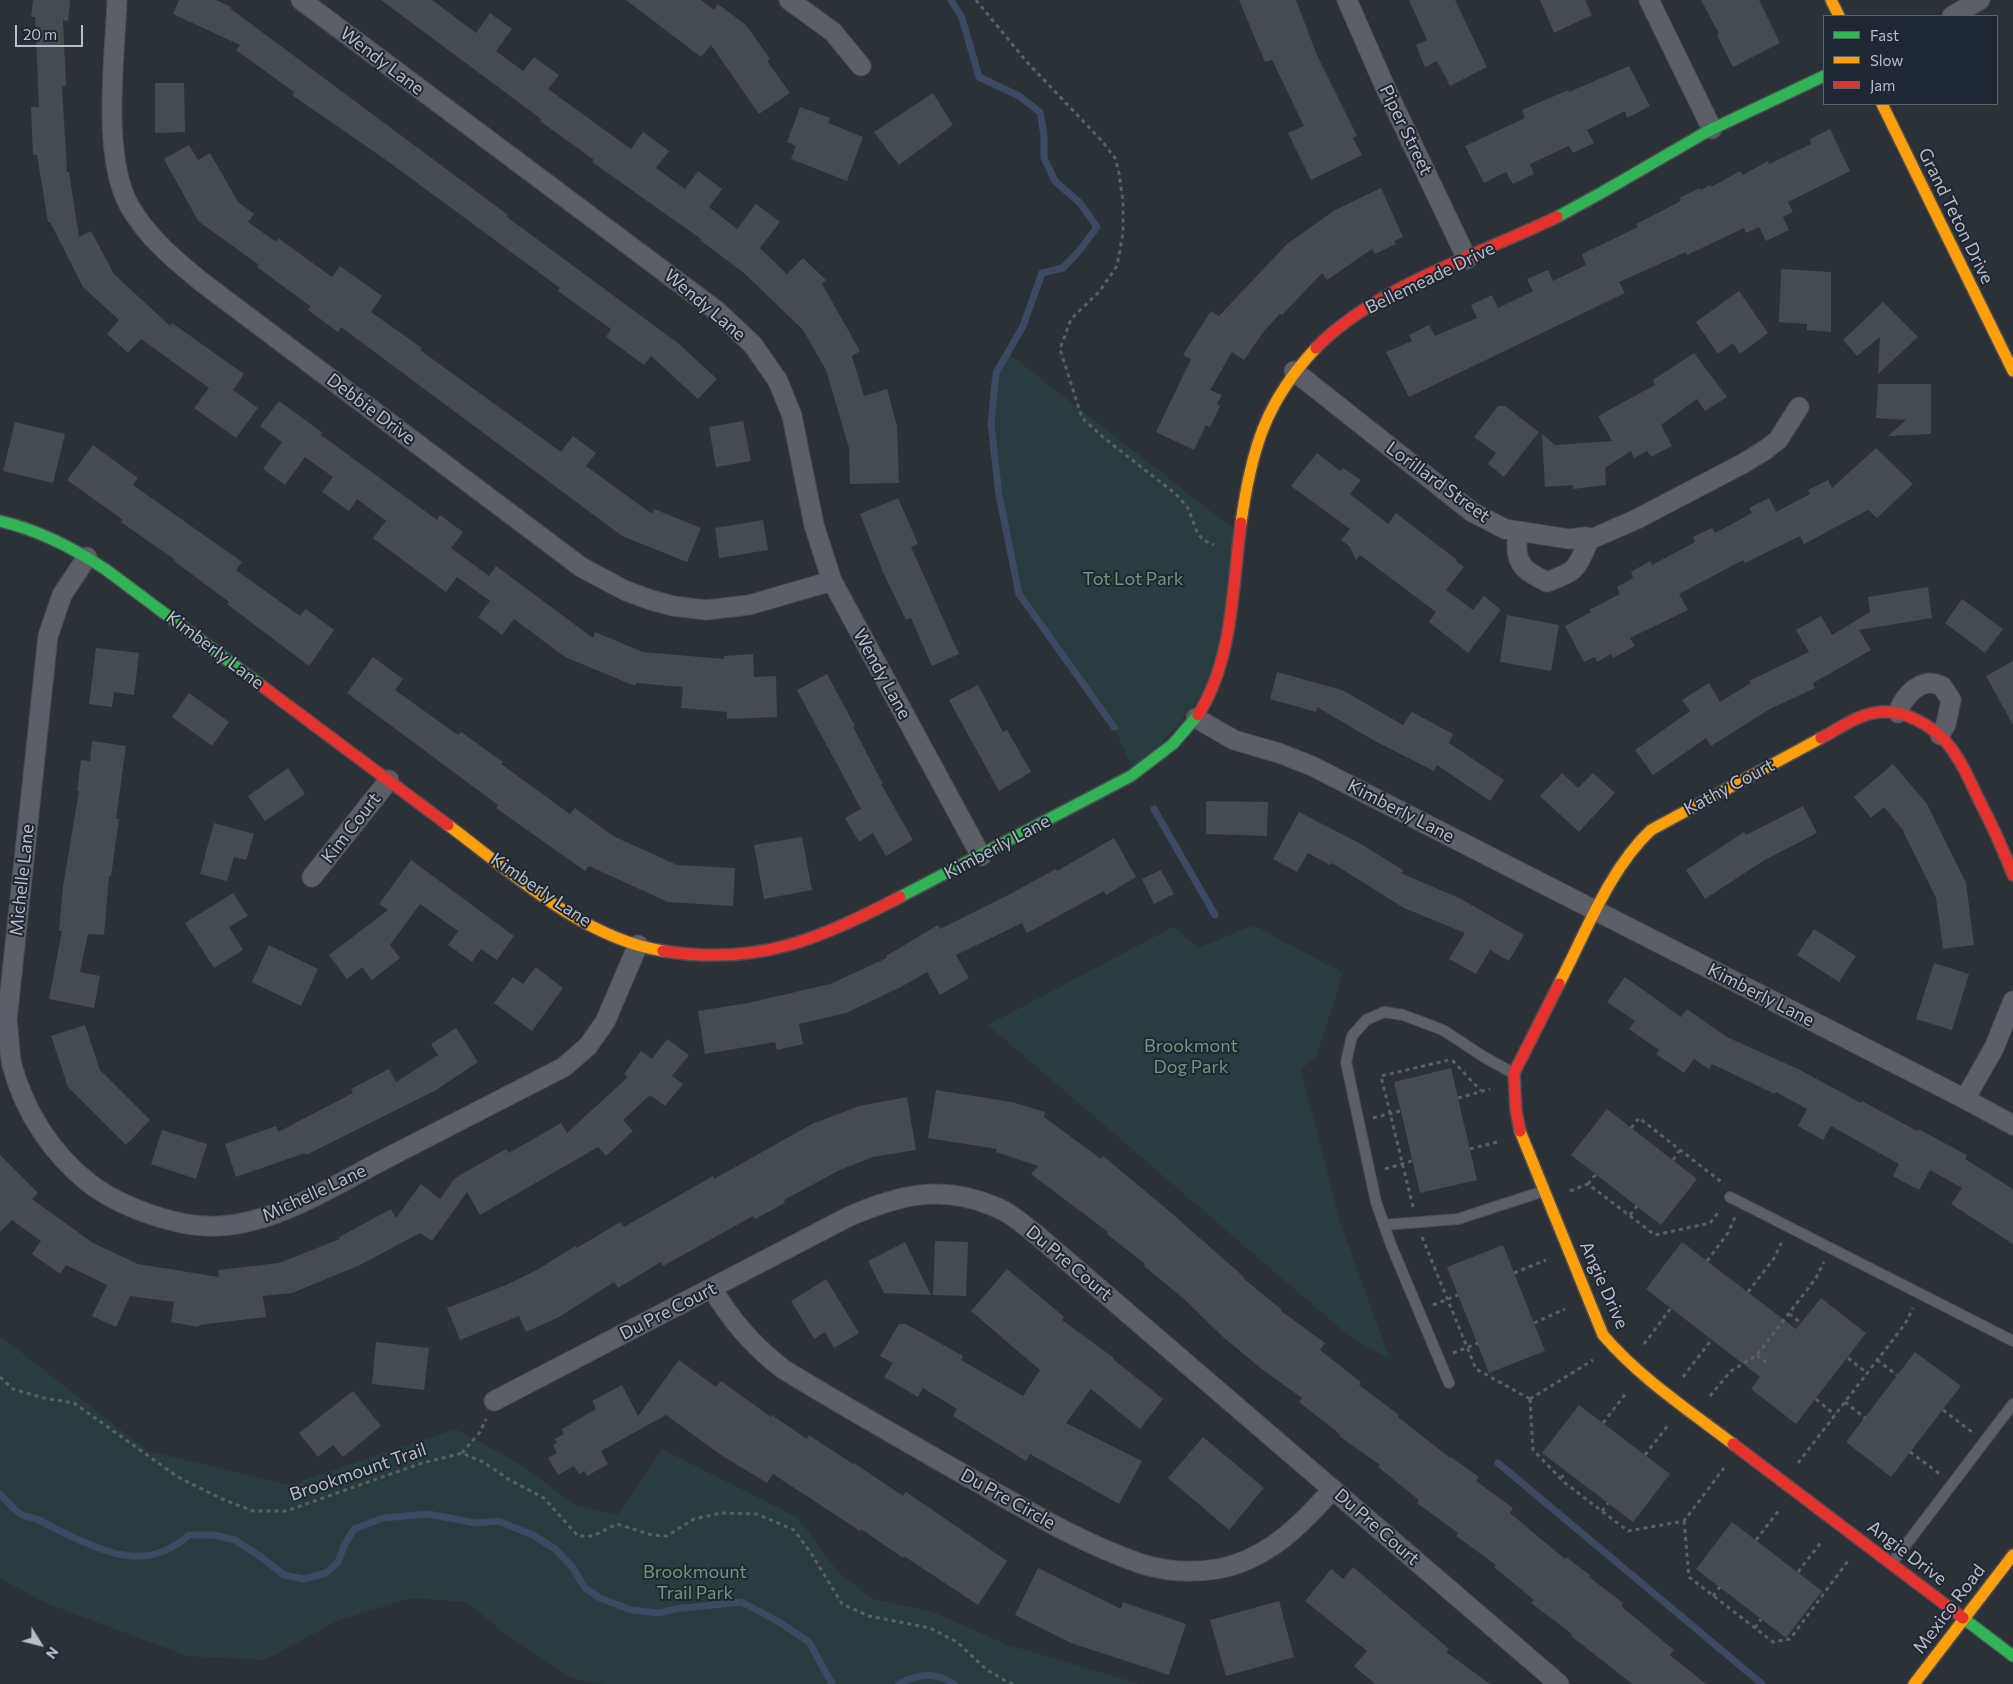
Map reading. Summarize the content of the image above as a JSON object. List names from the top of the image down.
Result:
{
  "streets": {
    "street": [
      "Wendy Lane",
      "Piper Street",
      "Grand Teton Drive",
      "Bellemeade Drive",
      "Debbie Drive",
      "Lorillard Street",
      "Kimberly Lane",
      "Kathy Court",
      "Kim Court",
      "Michelle Lane",
      "Du Pre Court",
      "Angie Drive",
      "Du Pre Circle",
      "Mexico Road"
    ],
    "path": ["Brookmount Trail"]
  },
  "crossings": [
    ["Wendy Lane", "Debbie Drive"],
    ["Wendy Lane", "Kimberly Lane"],
    ["Piper Street", "Bellemeade Drive"],
    ["Bellemeade Drive", "Lorillard Street"],
    ["Bellemeade Drive", "Kimberly Lane"],
    ["Kimberly Lane", "Kathy Court"],
    ["Kimberly Lane", "Kim Court"],
    ["Kimberly Lane", "Michelle Lane"],
    ["Du Pre Court", "Du Pre Circle"],
    ["Angie Drive", "Mexico Road"]
  ],
  "parks": ["Tot Lot Park", "Brookmont Dog Park", "Brookmount Trail Park"],
  "legend": ["Fast", "Slow", "Jam"],
  "scale_bar": "20 m",
  "north": "bottom right"
}
